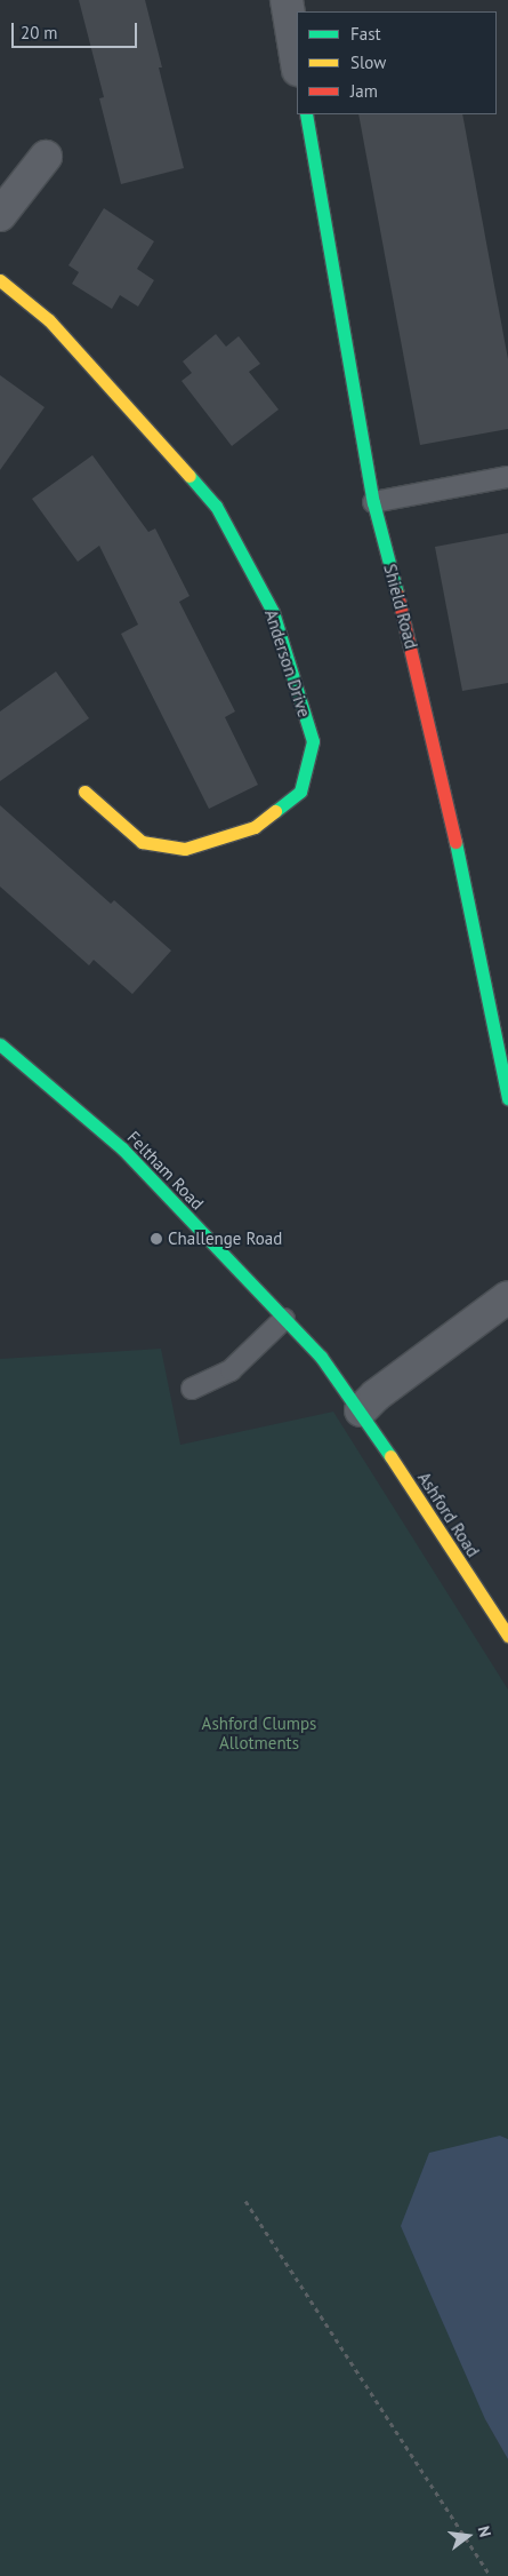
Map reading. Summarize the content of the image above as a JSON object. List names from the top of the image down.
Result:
{
  "streets": {
    "street": [
      "Shield Road",
      "Anderson Drive",
      "Feltham Road",
      "Ashford Road"
    ]
  },
  "crossings": [
    ["Feltham Road", "Ashford Road"]
  ],
  "parks": ["Ashford Clumps Allotments"],
  "places": ["Challenge Road"],
  "legend": ["Fast", "Slow", "Jam"],
  "scale_bar": "20 m",
  "north": "right"
}
